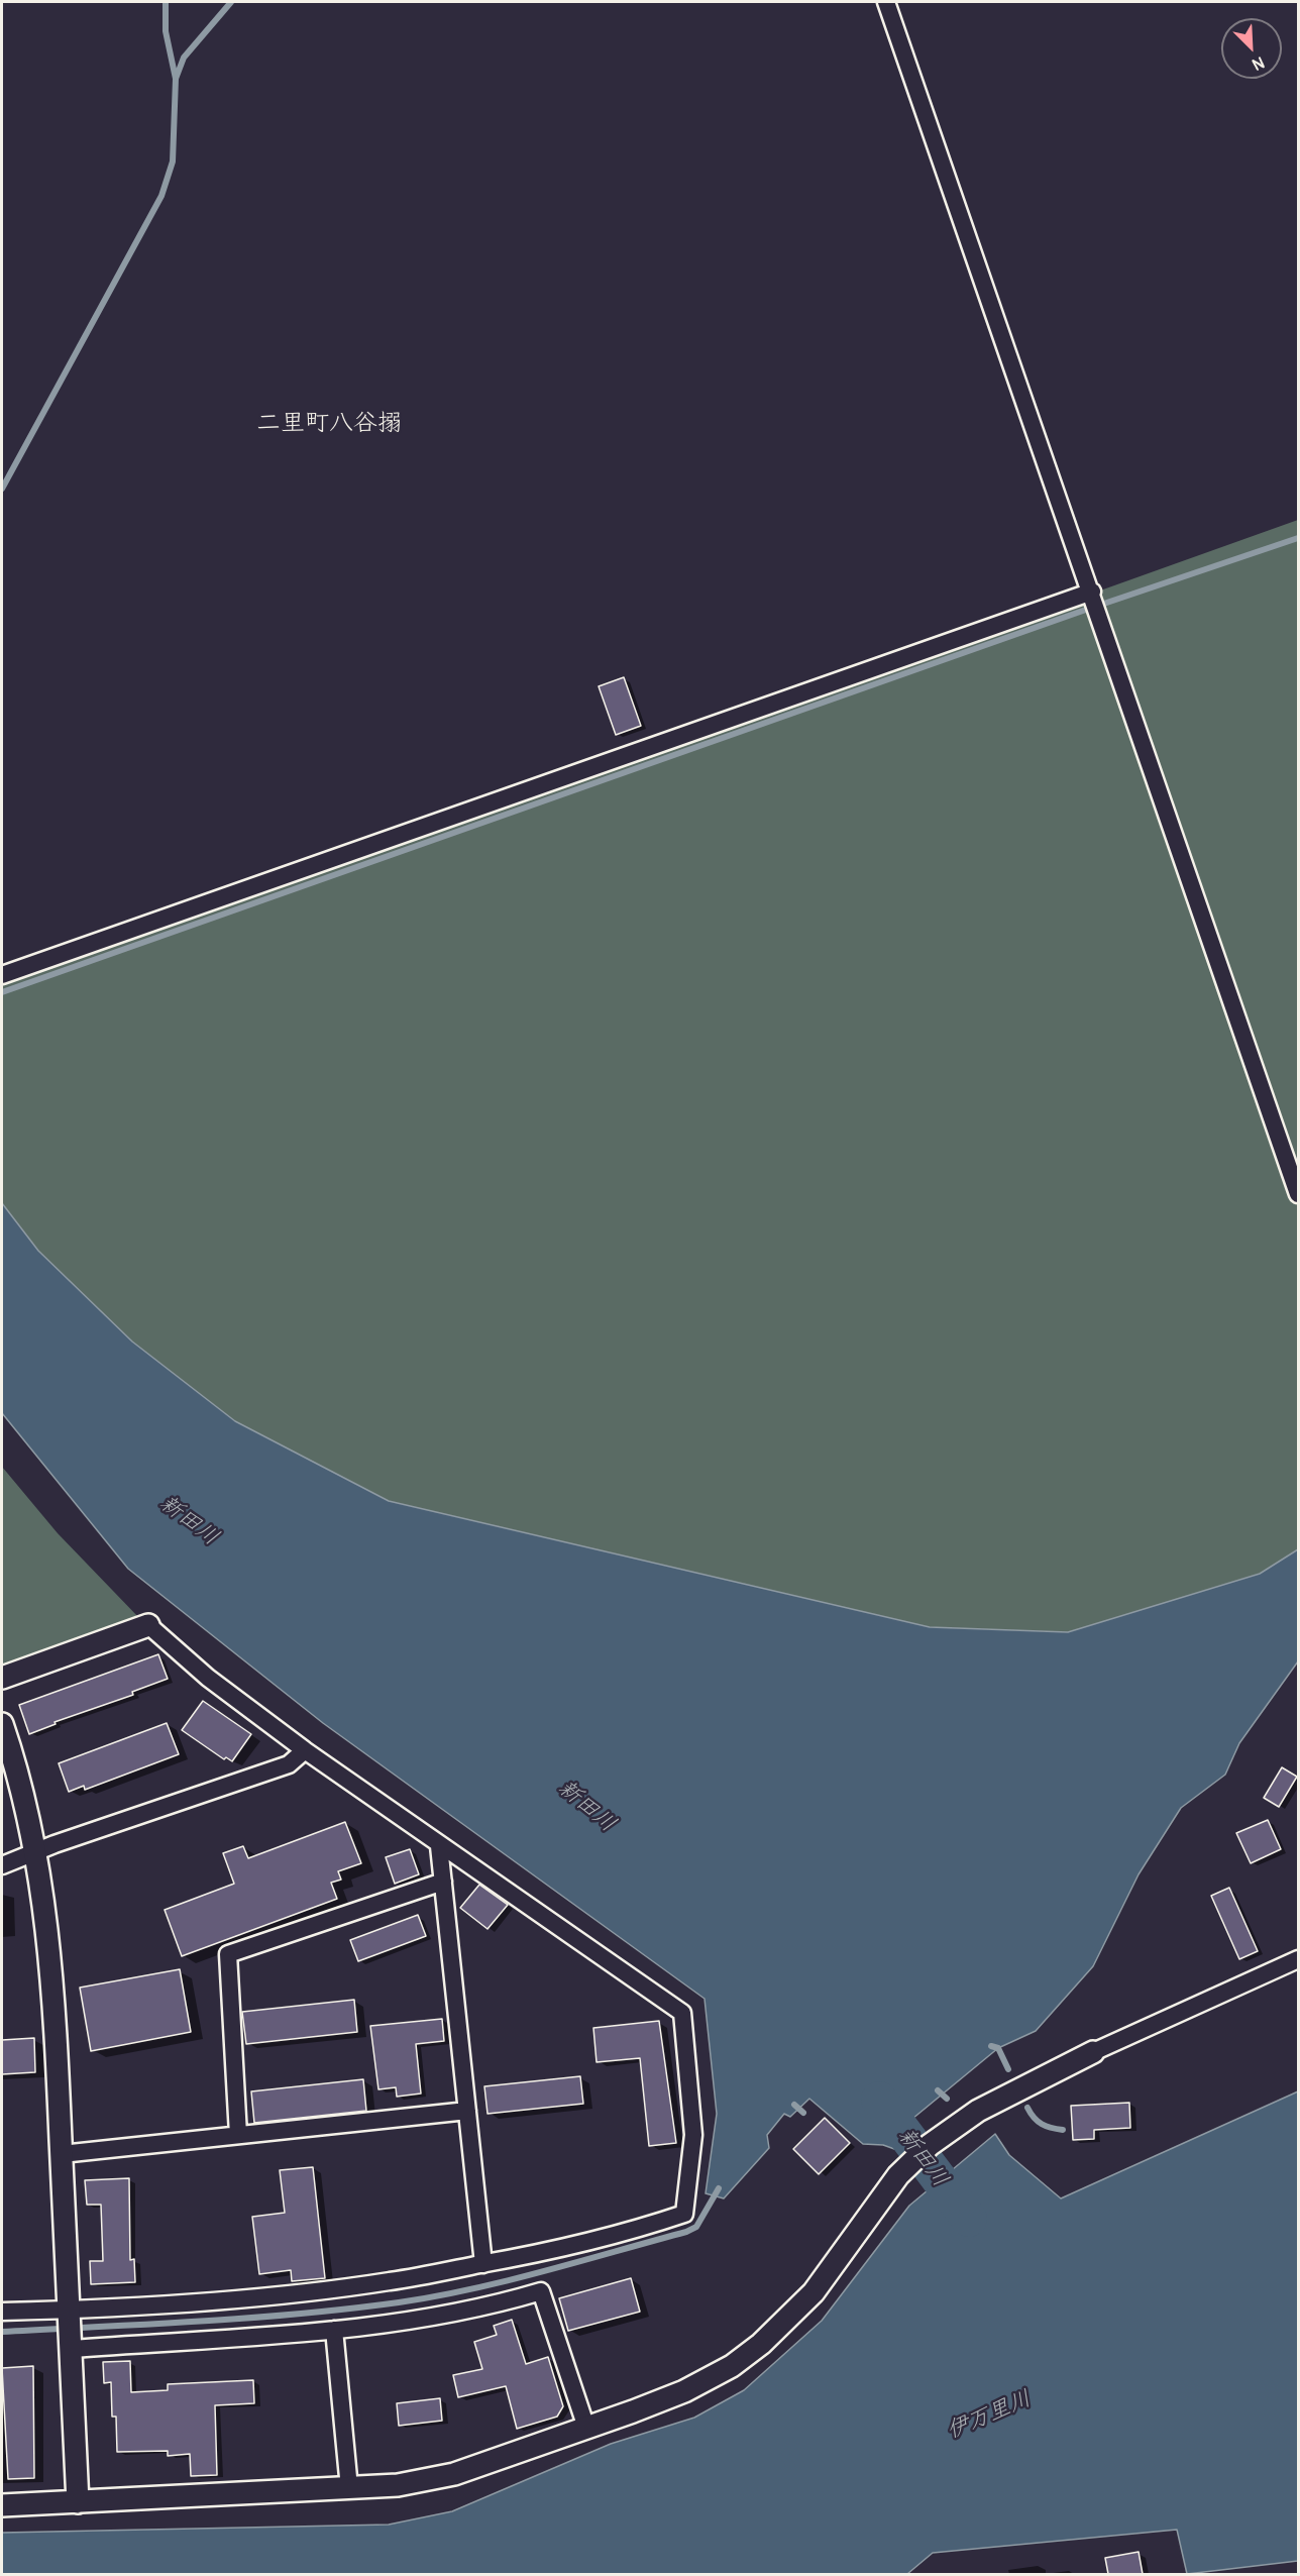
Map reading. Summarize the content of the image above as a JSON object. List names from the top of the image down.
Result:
{
  "districts": ["二里町八谷搦"],
  "water": ["新田川", "伊万里川"],
  "north": "bottom right"
}
